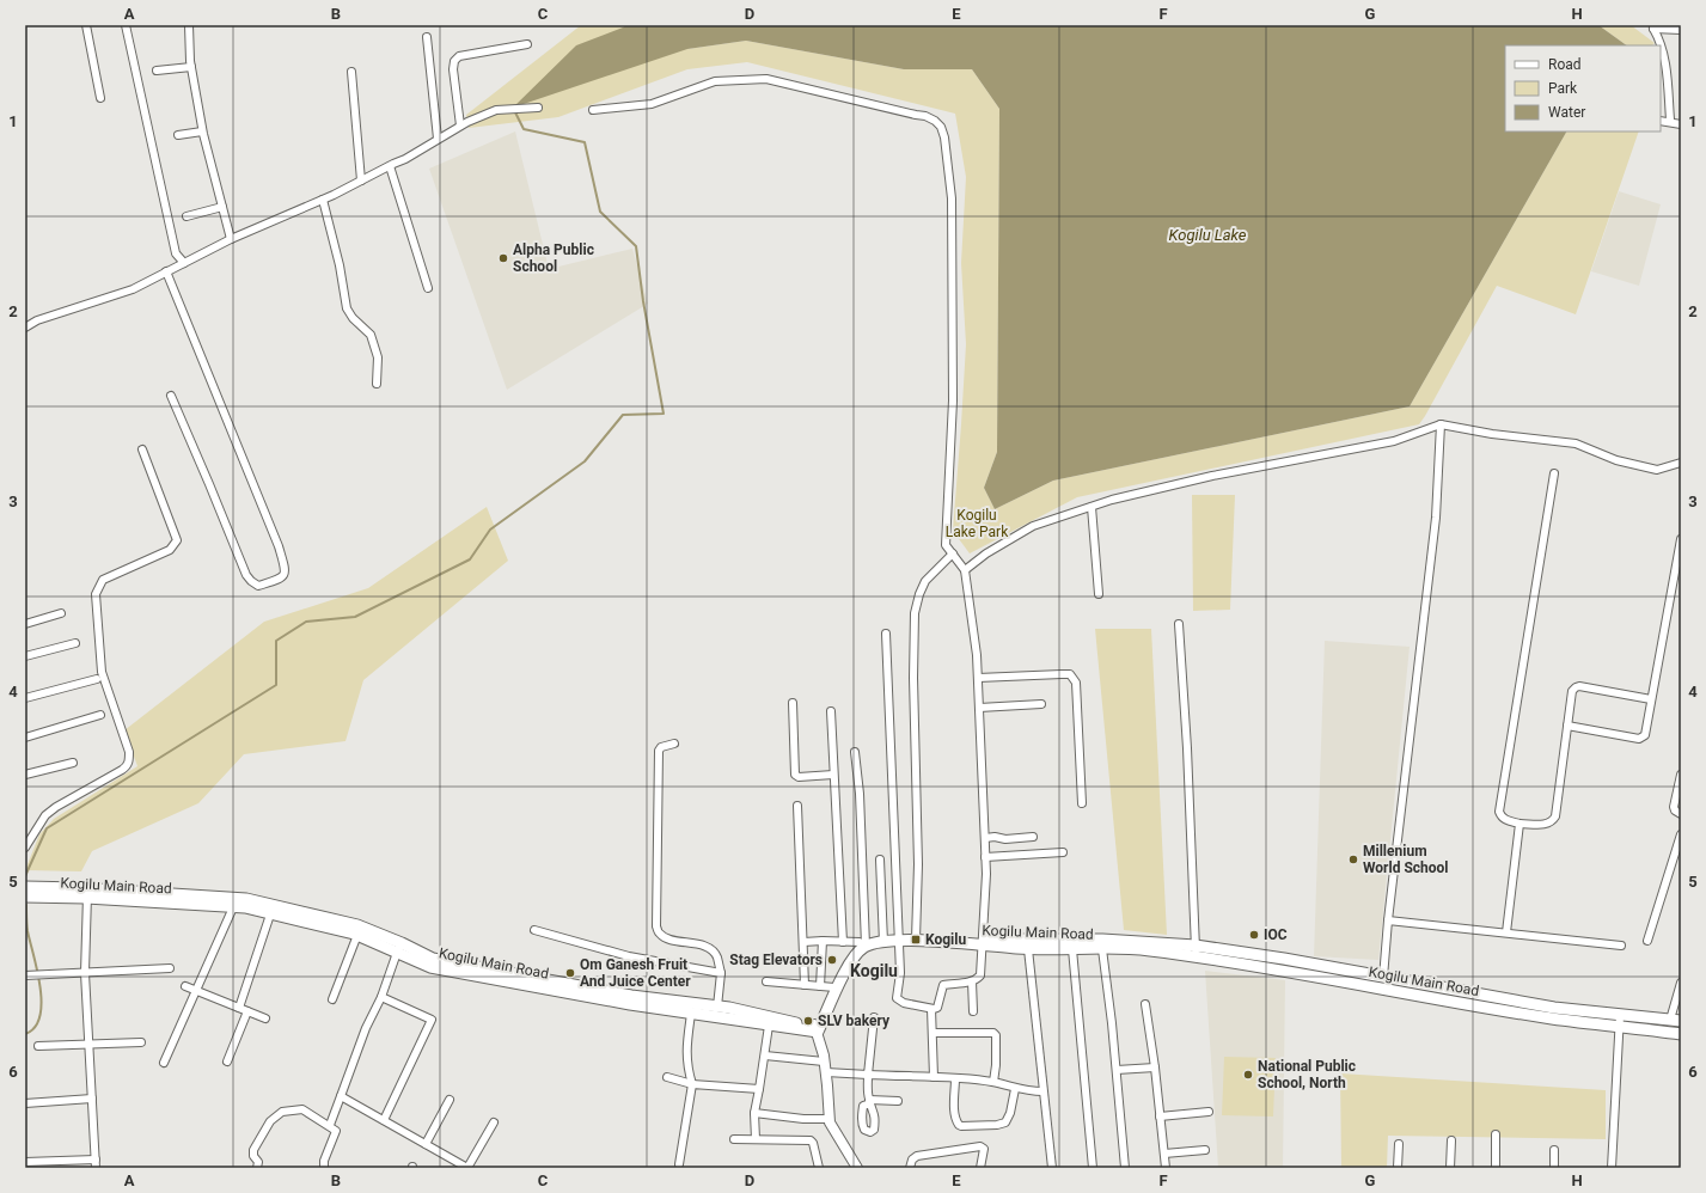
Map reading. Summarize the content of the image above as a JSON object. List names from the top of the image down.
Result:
{
  "streets": {
    "main road": ["Kogilu Main Road"]
  },
  "districts": ["Kogilu"],
  "water": ["Kogilu Lake"],
  "parks": ["Kogilu Lake Park"],
  "places": {
    "other": [
      "Alpha Public School",
      "Millenium World School",
      "IOC",
      "Stag Elevators",
      "Om Ganesh Fruit And Juice Center",
      "SLV bakery",
      "National Public School, North"
    ],
    "transit": ["Kogilu"]
  },
  "legend": ["Road", "Park", "Water"],
  "grid": {
    "columns": [
      "A",
      "B",
      "C",
      "D",
      "E",
      "F",
      "G",
      "H"
    ],
    "rows": [
      "1",
      "2",
      "3",
      "4",
      "5",
      "6"
    ]
  }
}
